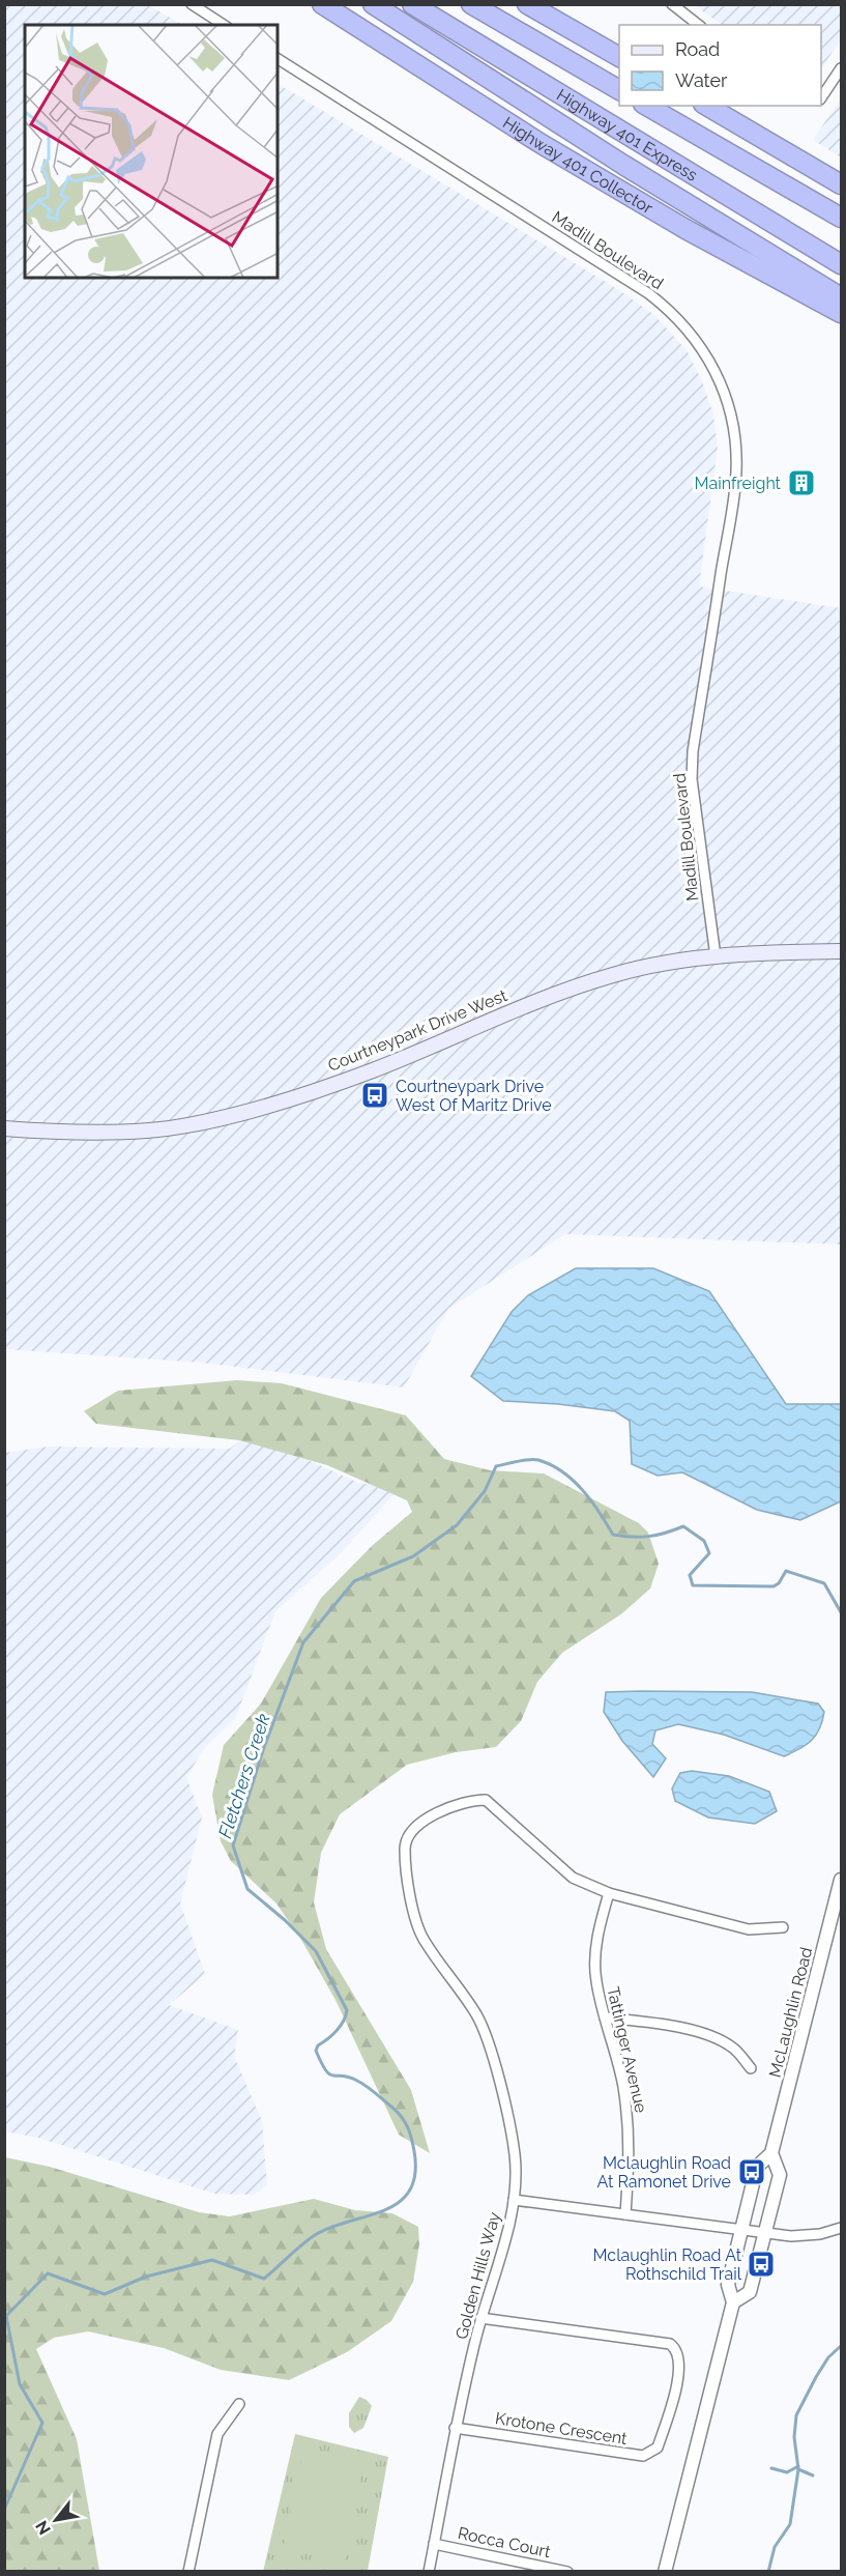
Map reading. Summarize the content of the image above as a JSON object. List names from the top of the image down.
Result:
{
  "streets": {
    "highway": ["Highway 401 Express", "Highway 401 Collector"],
    "main road": ["Courtneypark Drive West"],
    "street": [
      "Madill Boulevard",
      "McLaughlin Road",
      "Tattinger Avenue",
      "Golden Hills Way",
      "Krotone Crescent",
      "Rocca Court"
    ]
  },
  "crossings": [
    ["Madill Boulevard", "Courtneypark Drive West"],
    ["Tattinger Avenue", "Golden Hills Way"],
    ["Golden Hills Way", "Krotone Crescent"],
    ["Golden Hills Way", "Rocca Court"]
  ],
  "water": ["Fletchers Creek"],
  "places": {
    "building": ["Mainfreight"],
    "bus stop": ["Courtneypark Drive West Of Maritz Drive", "Mclaughlin Road At Ramonet Drive", "Mclaughlin Road At Rothschild Trail"]
  },
  "legend": ["Road", "Water"],
  "north": "bottom left"
}
